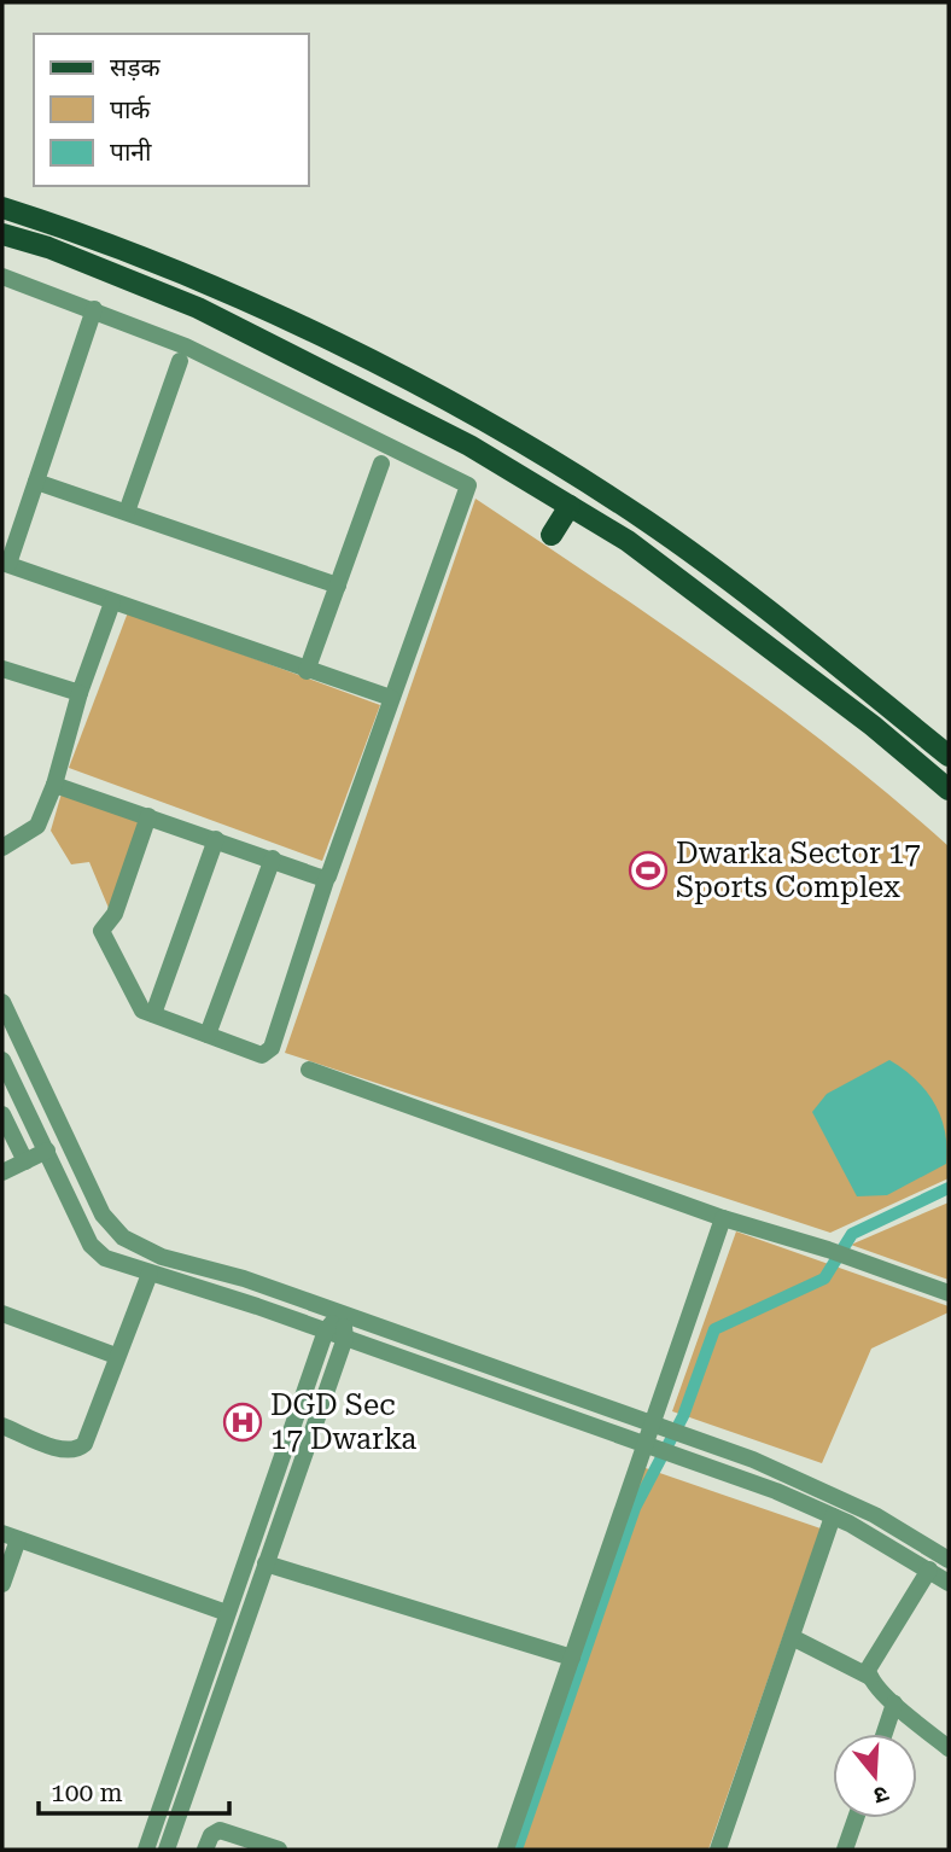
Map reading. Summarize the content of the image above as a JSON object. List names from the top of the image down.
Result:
{
  "places": {
    "sports": ["Dwarka Sector 17 Sports Complex"],
    "hospital": ["DGD Sec 17 Dwarka"]
  },
  "legend": ["सड़क", "पार्क", "पानी"],
  "scale_bar": "100 m",
  "north": "bottom"
}
